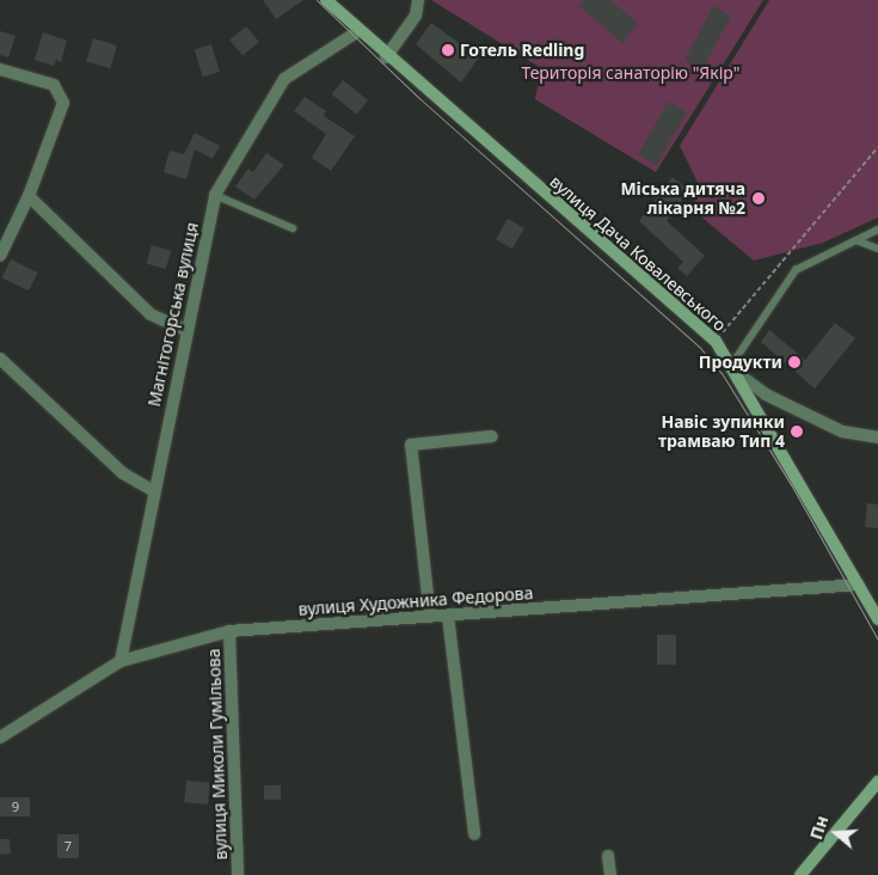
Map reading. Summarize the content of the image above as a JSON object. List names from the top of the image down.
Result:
{
  "streets": {
    "street": [
      "вулиця Дача Ковалевського",
      "Магнітогорська вулиця",
      "вулиця Художника Федорова",
      "вулиця Миколи Гумільова"
    ]
  },
  "crossings": [
    ["вулиця Дача Ковалевського", "Магнітогорська вулиця"],
    ["вулиця Дача Ковалевського", "вулиця Художника Федорова"],
    ["Магнітогорська вулиця", "вулиця Художника Федорова"],
    ["вулиця Художника Федорова", "вулиця Миколи Гумільова"]
  ],
  "parks": ["Територія санаторію \"Якір\""],
  "places": [
    "Готель Redling",
    "Міська дитяча лікарня №2",
    "Продукти",
    "Навіс зупинки трамваю Тип 4"
  ],
  "house_numbers": ["9", "7"],
  "north": "left"
}
